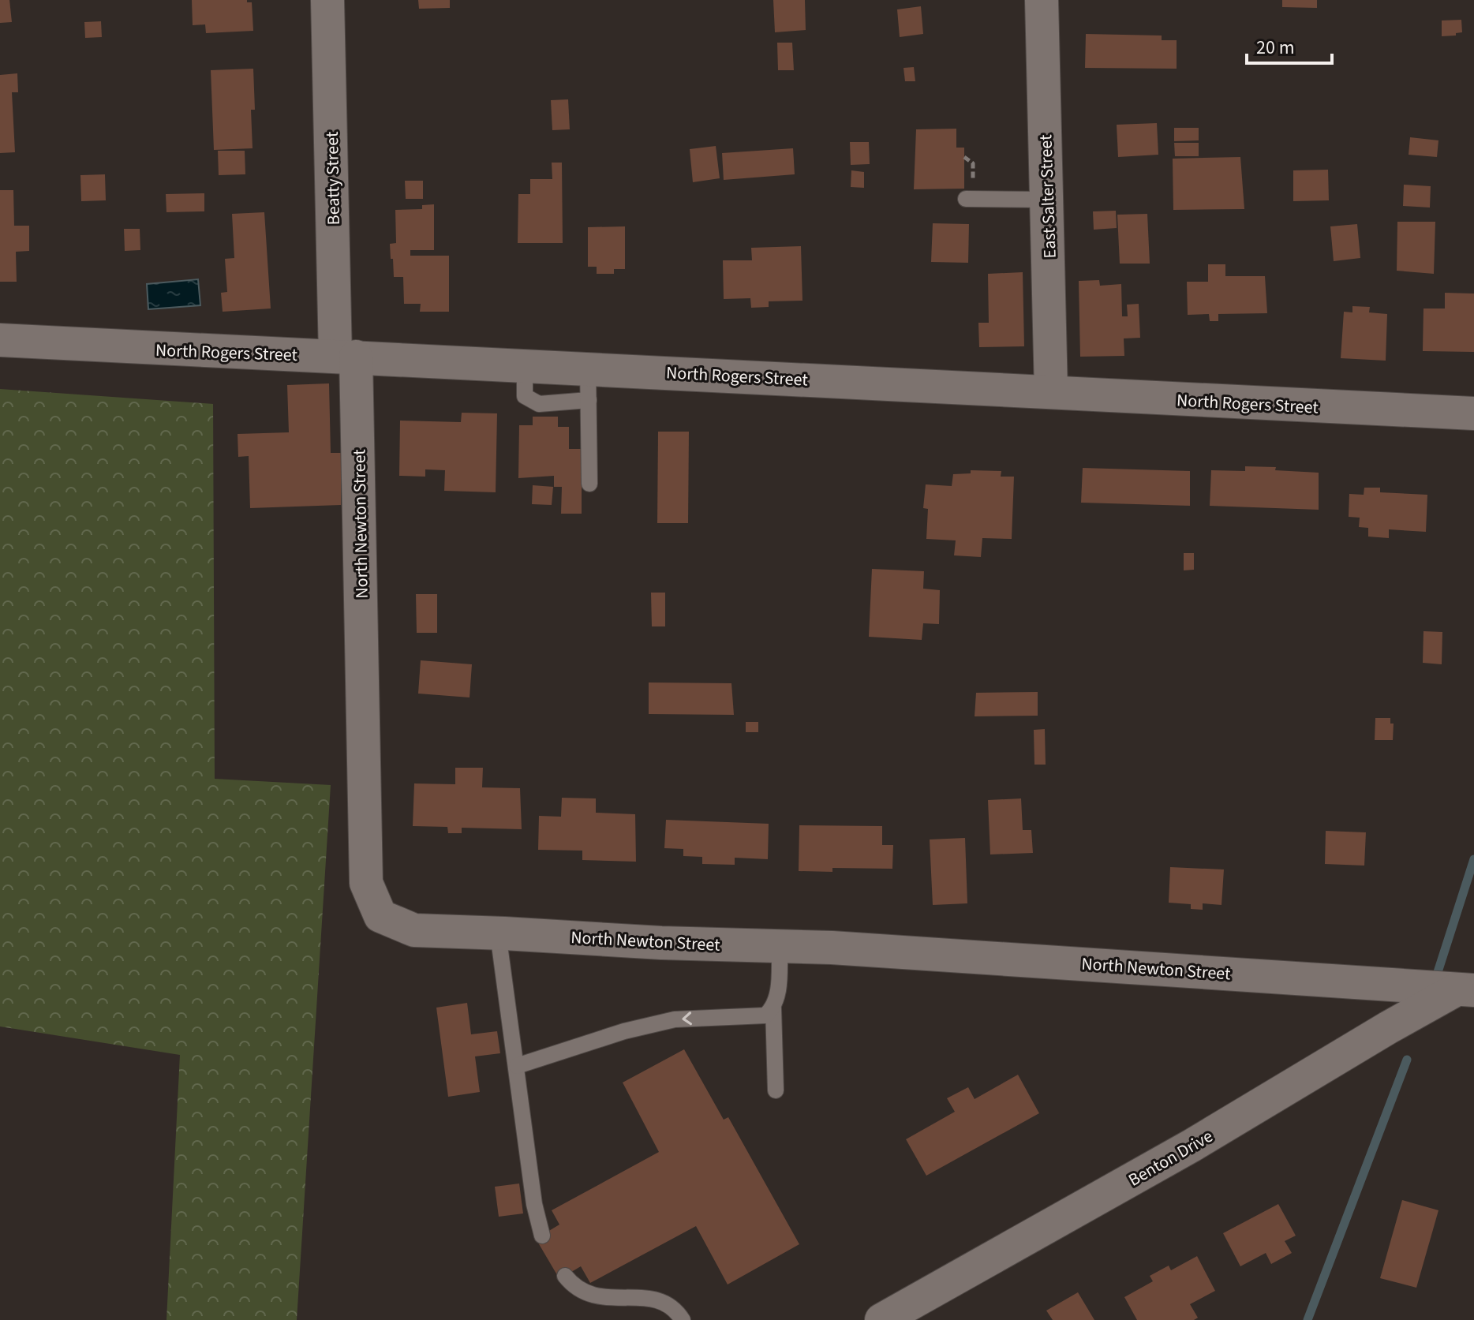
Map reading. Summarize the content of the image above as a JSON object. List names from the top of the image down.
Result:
{
  "streets": {
    "street": [
      "Beatty Street",
      "East Salter Street",
      "North Rogers Street",
      "North Newton Street",
      "Benton Drive"
    ]
  },
  "crossings": [
    ["Beatty Street", "North Rogers Street"],
    ["Beatty Street", "North Newton Street"],
    ["East Salter Street", "North Rogers Street"],
    ["North Rogers Street", "North Newton Street"],
    ["North Newton Street", "Benton Drive"]
  ],
  "scale_bar": "20 m"
}
